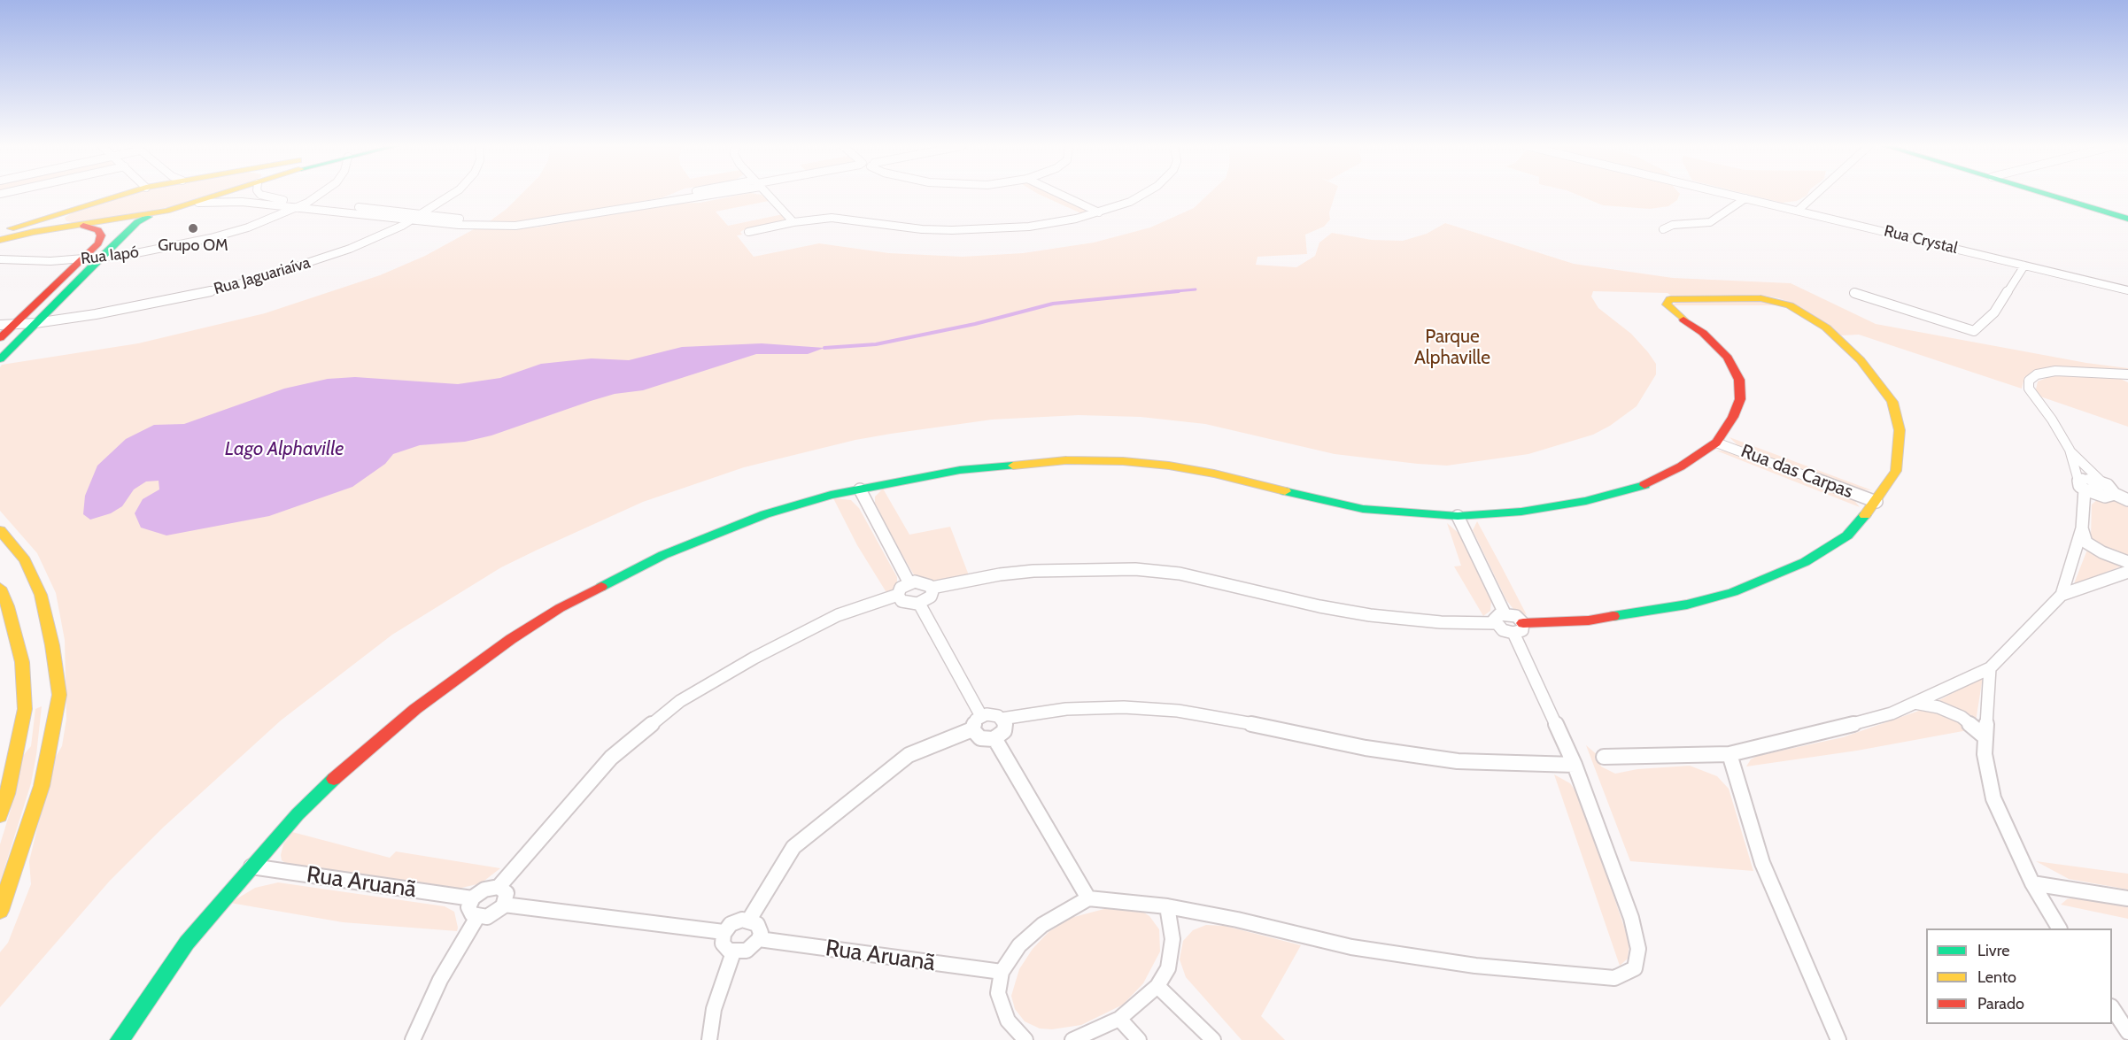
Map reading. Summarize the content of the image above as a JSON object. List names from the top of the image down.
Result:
{
  "streets": {
    "street": [
      "Rua Crystal",
      "Rua Iapó",
      "Rua Jaguariaíva",
      "Rua das Carpas",
      "Rua Aruanã"
    ]
  },
  "water": ["Lago Alphaville"],
  "parks": ["Parque Alphaville"],
  "places": ["Grupo OM"],
  "legend": ["Livre", "Lento", "Parado"]
}
